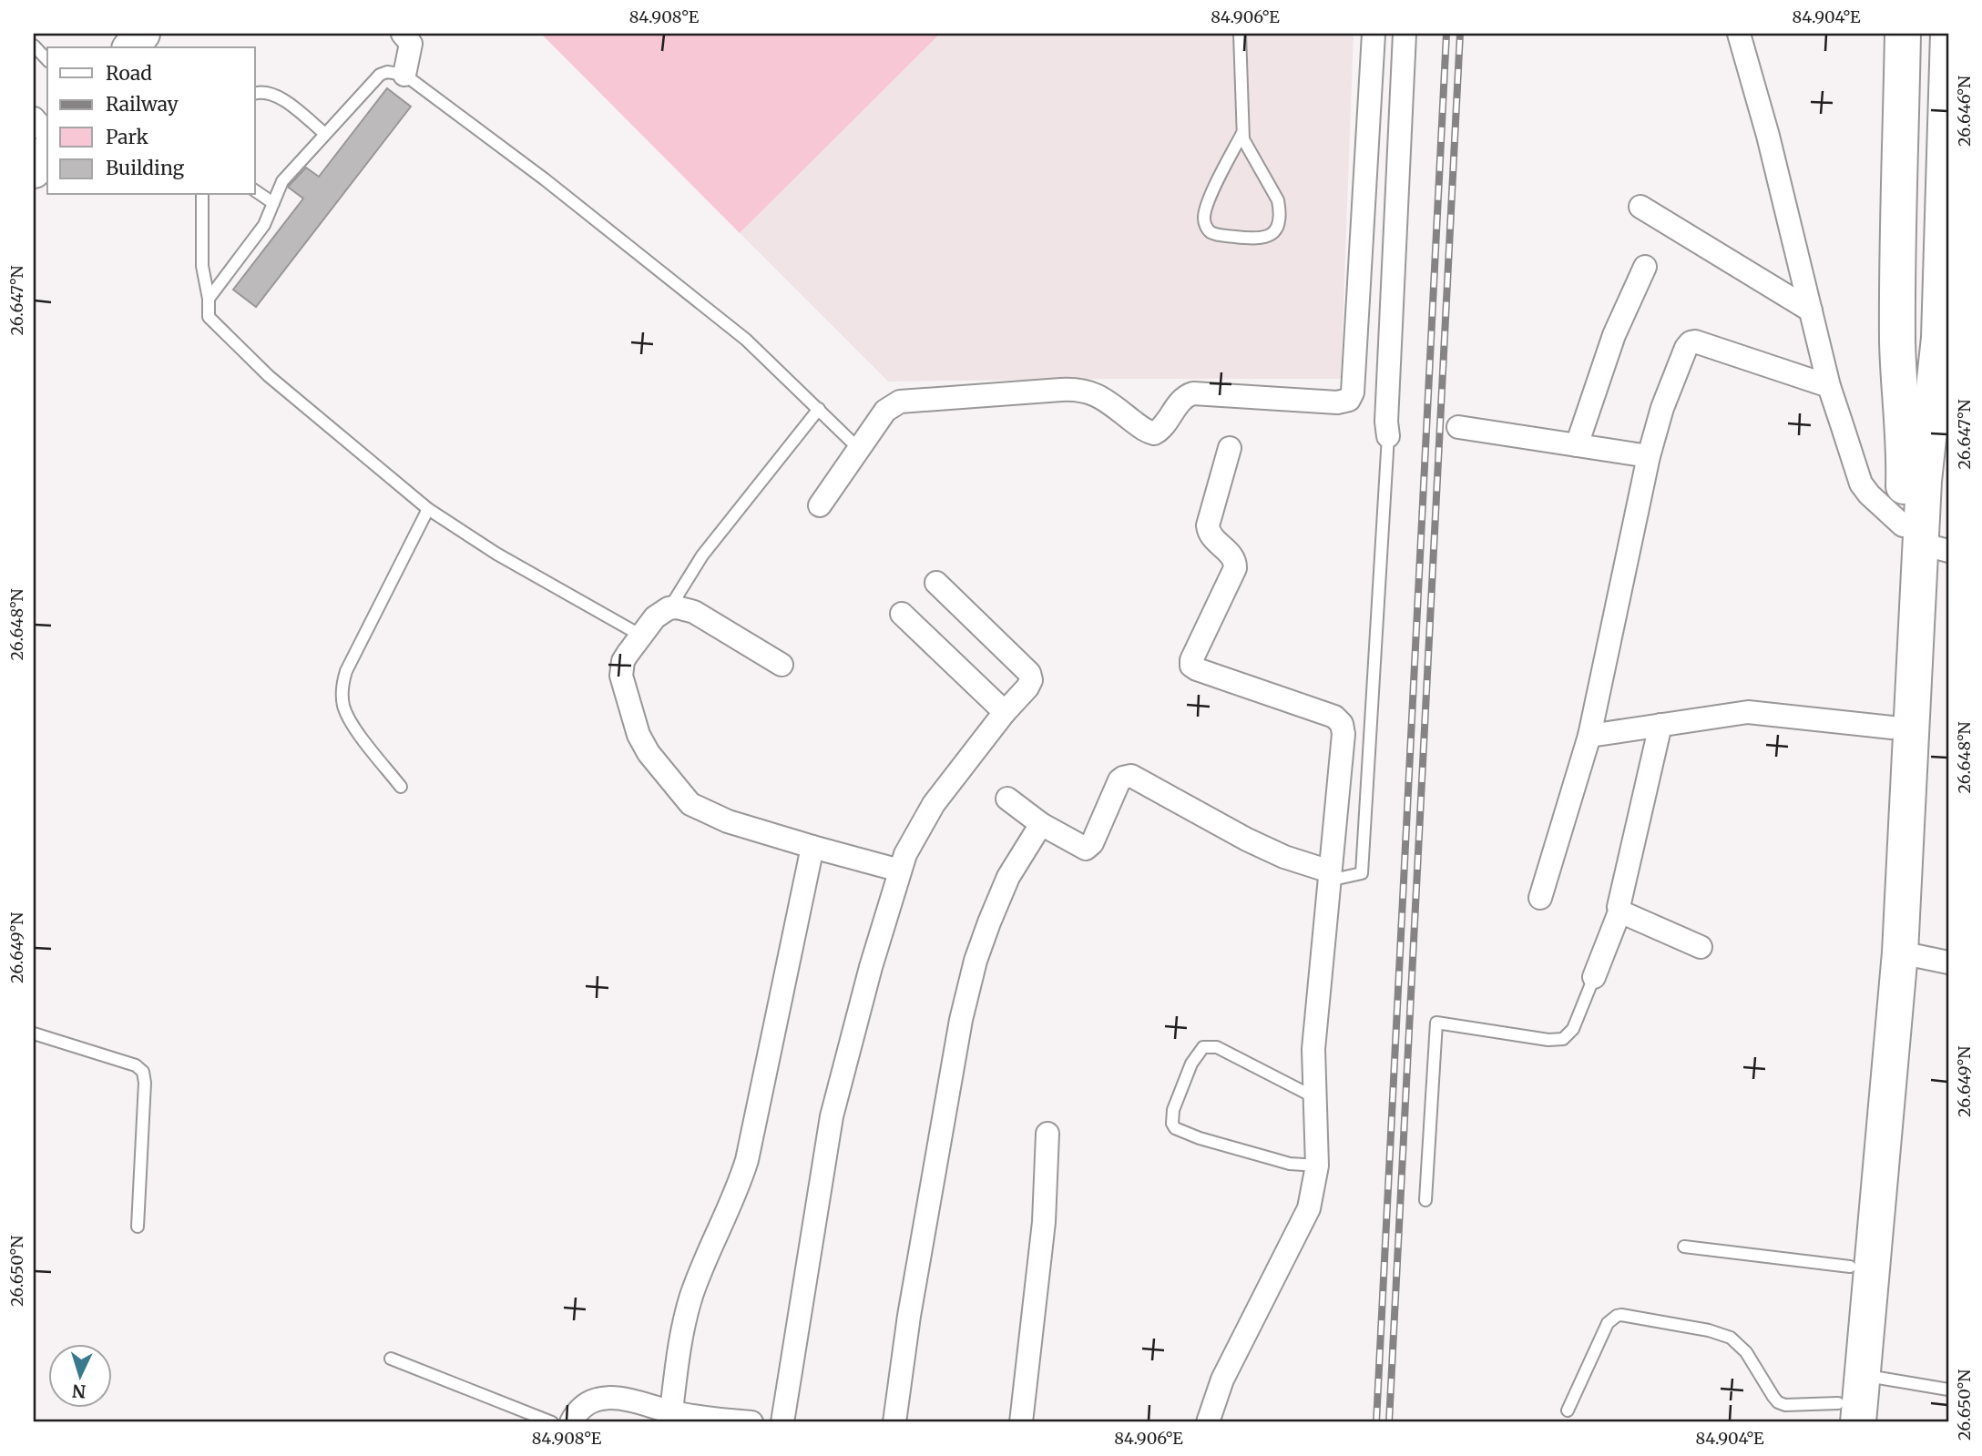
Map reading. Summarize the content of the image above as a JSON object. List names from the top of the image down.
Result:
{
  "legend": [
    "Road",
    "Railway",
    "Park",
    "Building"
  ],
  "north": "bottom",
  "coordinates": [
    "84.908°E",
    "84.906°E",
    "84.904°E",
    "26.646°N",
    "26.647°N",
    "26.648°N",
    "26.649°N",
    "26.650°N"
  ]
}
